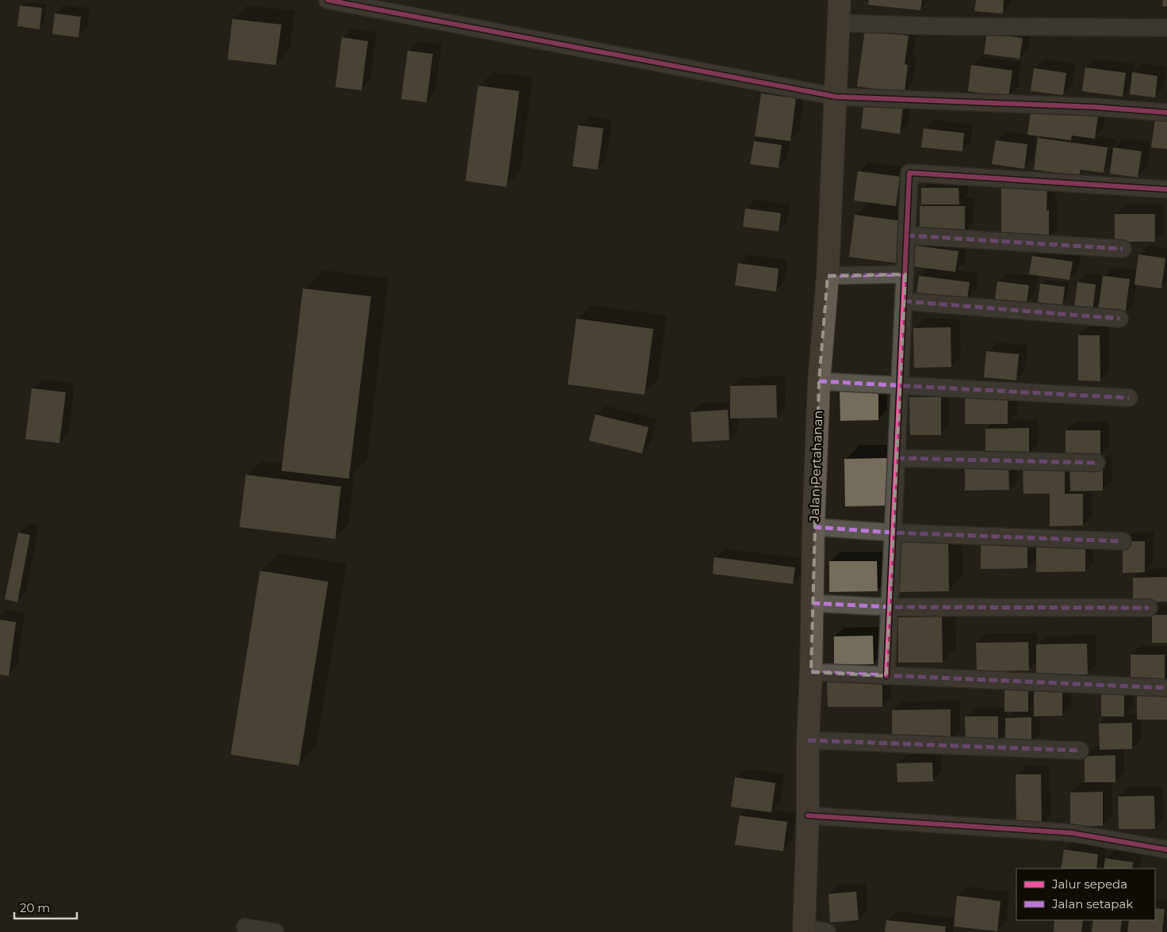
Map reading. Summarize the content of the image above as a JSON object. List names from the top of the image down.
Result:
{
  "streets": {
    "main road": ["Jalan Pertahanan"]
  },
  "legend": ["Jalur sepeda", "Jalan setapak"],
  "scale_bar": "20 m"
}
